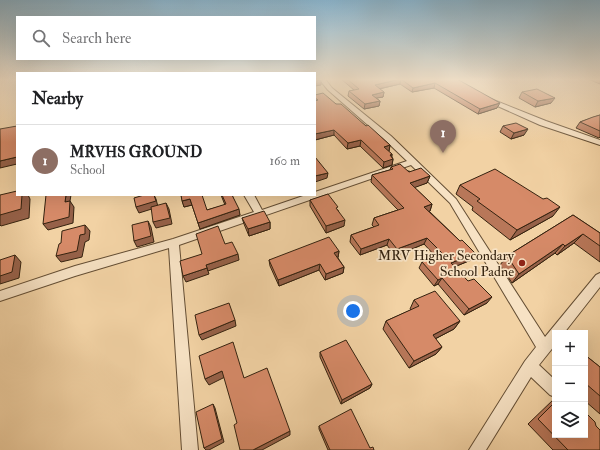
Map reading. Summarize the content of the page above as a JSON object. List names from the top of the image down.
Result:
{
  "places": ["MRV Higher Secondary School Padne"],
  "page": {
    "search": "Search here",
    "heading": "Nearby",
    "pins": "1",
    "list": [
      {
        "mark": "1",
        "name": "MRVHS GROUND",
        "note": "School",
        "value": "160 m"
      }
    ],
    "map_buttons": ["+", "−"]
  }
}
